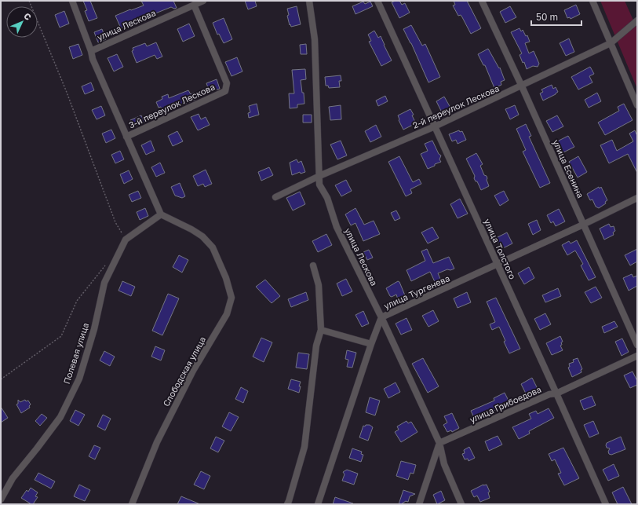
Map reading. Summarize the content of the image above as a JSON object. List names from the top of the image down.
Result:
{
  "streets": {
    "street": [
      "улица Лескова",
      "3-й переулок Лескова",
      "2-й переулок Лескова",
      "улица Есенина",
      "улица Толстого",
      "улица Тургенева",
      "Полевая улица",
      "Слободская улица",
      "улица Грибоедова"
    ]
  },
  "crossings": [
    ["улица Лескова", "3-й переулок Лескова"],
    ["улица Лескова", "2-й переулок Лескова"],
    ["улица Лескова", "улица Тургенева"],
    ["улица Лескова", "улица Грибоедова"],
    ["3-й переулок Лескова", "Полевая улица"],
    ["3-й переулок Лескова", "Слободская улица"],
    ["2-й переулок Лескова", "улица Есенина"],
    ["2-й переулок Лескова", "улица Толстого"],
    ["улица Есенина", "улица Тургенева"],
    ["улица Толстого", "улица Тургенева"],
    ["улица Толстого", "улица Грибоедова"],
    ["Полевая улица", "Слободская улица"]
  ],
  "scale_bar": "50 m",
  "north": "top right"
}
